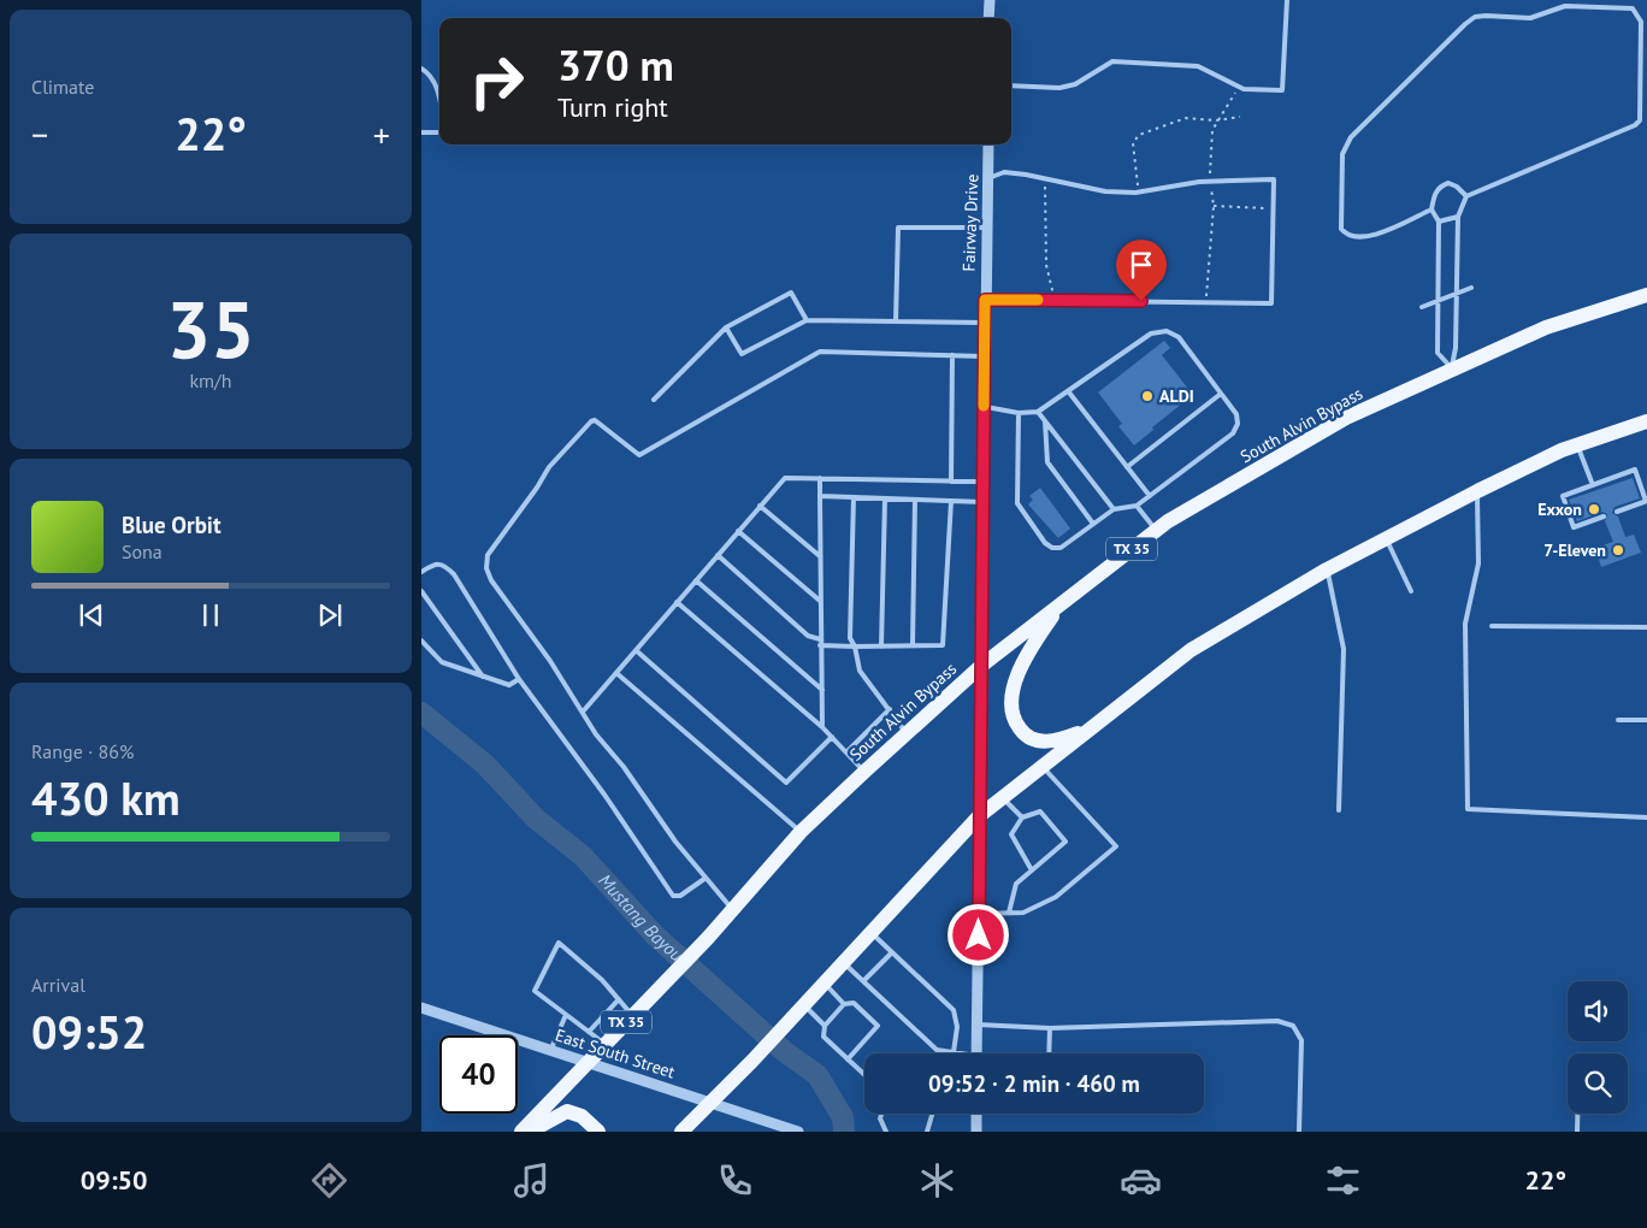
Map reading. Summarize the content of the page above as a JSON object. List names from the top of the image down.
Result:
{
  "streets": {
    "main road": ["South Alvin Bypass", "TX 35"],
    "street": ["Fairway Drive", "East South Street"]
  },
  "crossings": [
    ["Fairway Drive", "South Alvin Bypass"],
    ["South Alvin Bypass", "East South Street"]
  ],
  "water": ["Mustang Bayou"],
  "places": ["ALDI", "Exxon", "7-Eleven"],
  "page": {
    "tile": [
      "Climate",
      ["35", "km/h"],
      ["Range · 86%", "430 km"],
      ["Arrival", "09:52"]
    ],
    "turn": ["370 m", "Turn right"],
    "heat": ["−", "22°", "+"],
    "song": ["Blue Orbit", "Sona"],
    "limit": "40",
    "trip": "09:52 · 2 min · 460 m",
    "tabs": ["09:50", "22°"]
  }
}
